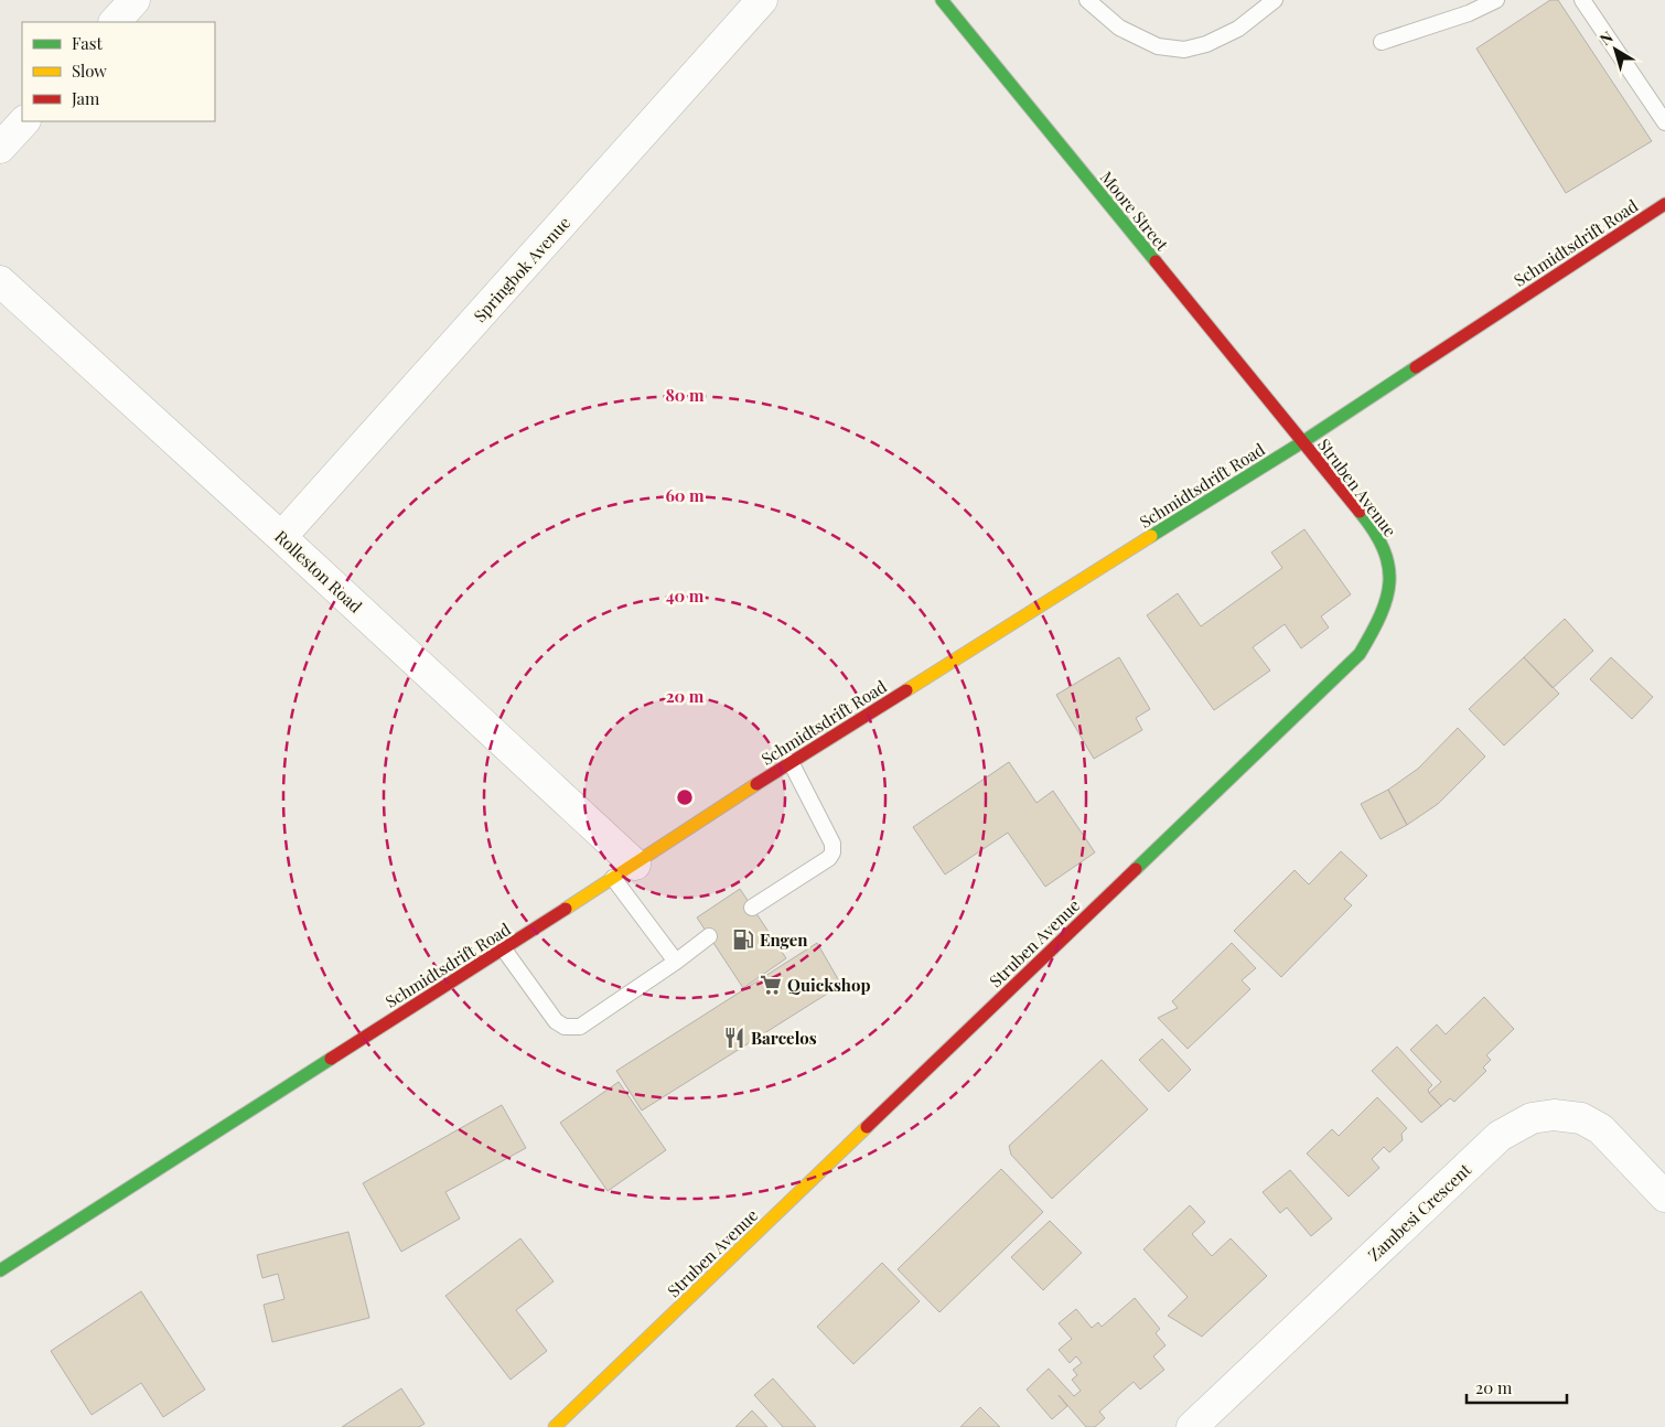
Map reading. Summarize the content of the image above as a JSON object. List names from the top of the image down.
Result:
{
  "streets": {
    "main road": ["Moore Street", "Schmidtsdrift Road", "Struben Avenue"],
    "street": ["Springbok Avenue", "Rolleston Road", "Zambesi Crescent"]
  },
  "crossings": [
    ["Moore Street", "Schmidtsdrift Road"],
    ["Moore Street", "Struben Avenue"],
    ["Schmidtsdrift Road", "Struben Avenue"],
    ["Schmidtsdrift Road", "Rolleston Road"],
    ["Springbok Avenue", "Rolleston Road"]
  ],
  "places": {
    "fuel station": ["Engen"],
    "supermarket": ["Quickshop"],
    "restaurant": ["Barcelos"]
  },
  "legend": ["Fast", "Slow", "Jam"],
  "scale_bar": "20 m",
  "north": "top left",
  "rings": [
    "80 m",
    "60 m",
    "40 m",
    "20 m"
  ]
}
